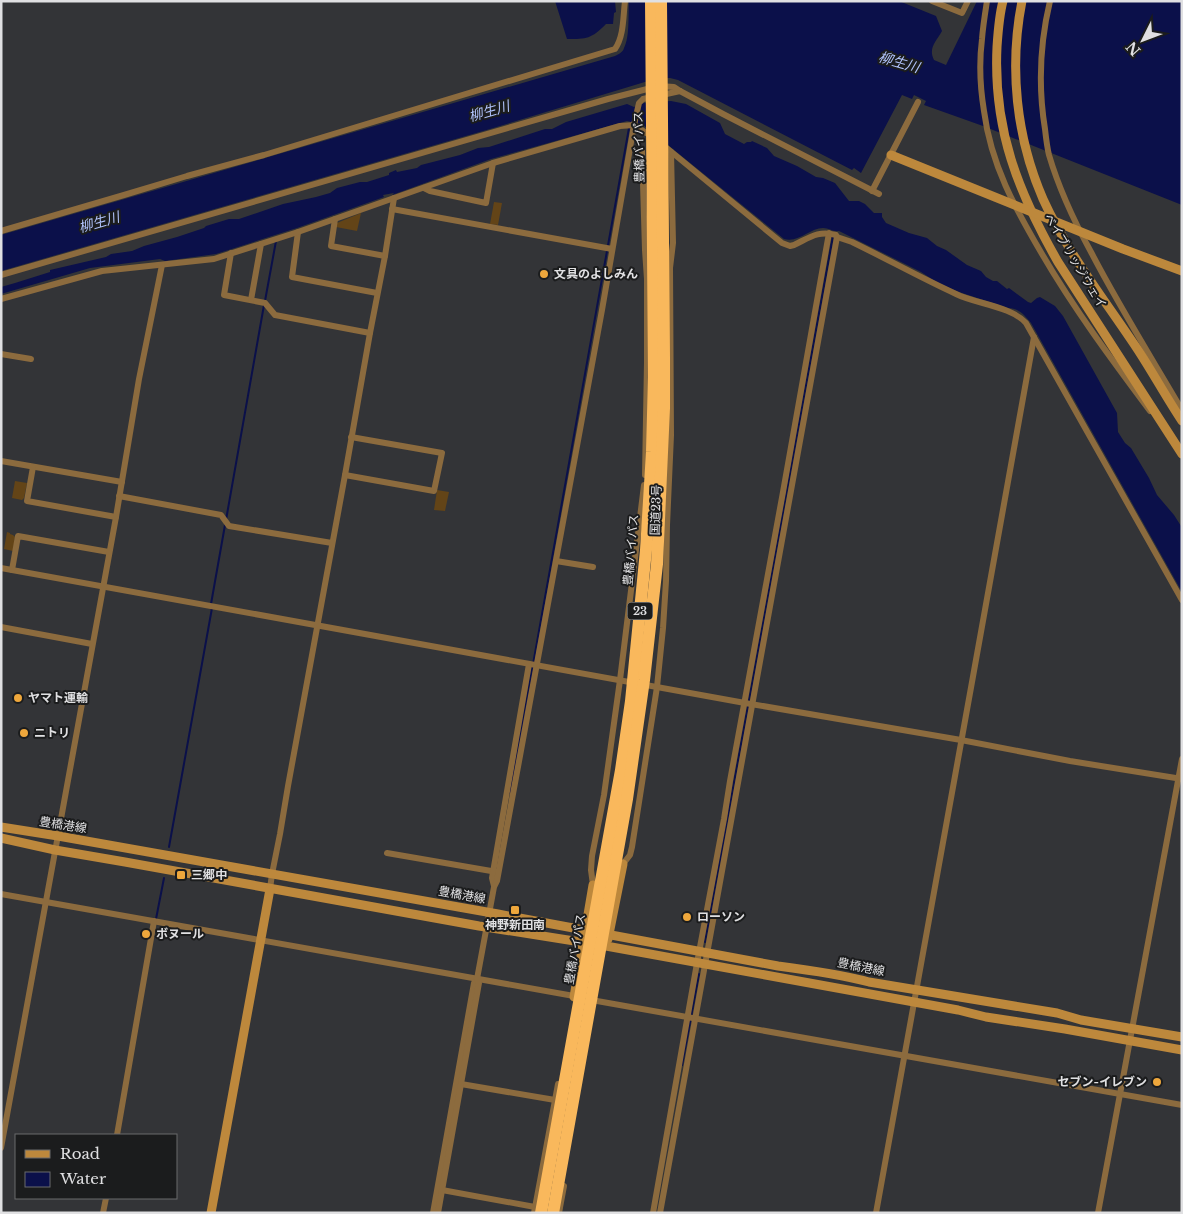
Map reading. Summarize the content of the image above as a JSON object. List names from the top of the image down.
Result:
{
  "streets": {
    "highway": ["豊橋バイパス", "23"],
    "street": ["ベイブリッジウェイ", "国道23号", "豊橋港線"]
  },
  "crossings": [
    ["豊橋バイパス", "23"],
    ["国道23号", "23"]
  ],
  "water": ["柳生川"],
  "places": {
    "other": [
      "文具のよしみん",
      "ヤマト運輸",
      "ニトリ",
      "ローソン",
      "ボヌール",
      "セブン-イレブン"
    ],
    "transit": ["三郷中", "神野新田南"]
  },
  "legend": ["Road", "Water"],
  "north": "bottom left"
}
